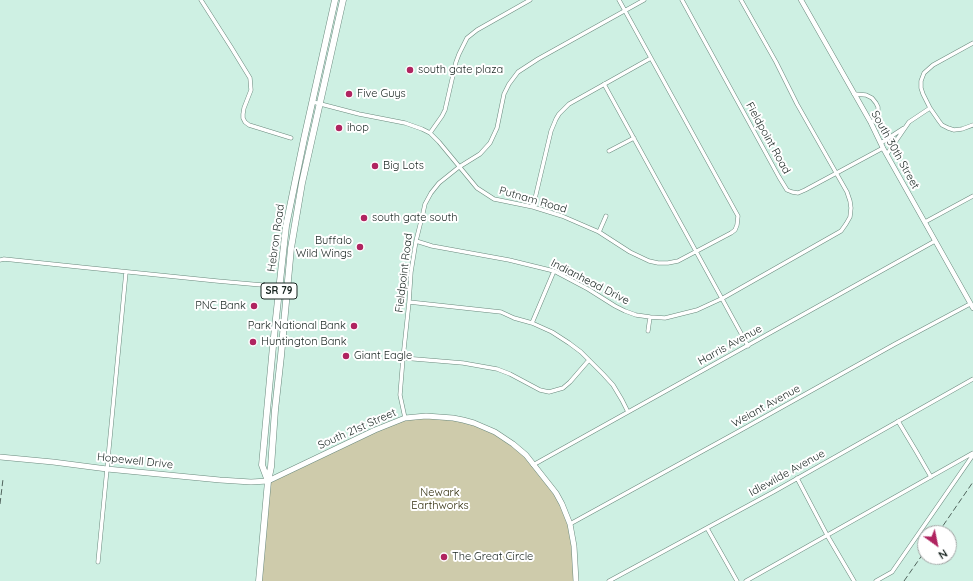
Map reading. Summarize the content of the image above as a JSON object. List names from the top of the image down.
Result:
{
  "streets": {
    "highway": ["Hebron Road", "SR 79"],
    "main road": ["South 21st Street", "Hopewell Drive"],
    "street": [
      "Fieldpoint Road",
      "South 30th Street",
      "Putnam Road",
      "Indianhead Drive",
      "Harris Avenue",
      "Weiant Avenue",
      "Idlewilde Avenue"
    ]
  },
  "crossings": [
    ["Fieldpoint Road", "South 30th Street"],
    ["Fieldpoint Road", "Putnam Road"],
    ["Fieldpoint Road", "Indianhead Drive"],
    ["Fieldpoint Road", "South 21st Street"],
    ["South 30th Street", "Harris Avenue"],
    ["South 30th Street", "Weiant Avenue"],
    ["Putnam Road", "Hebron Road"],
    ["Hebron Road", "South 21st Street"],
    ["Hebron Road", "Hopewell Drive"],
    ["Harris Avenue", "South 21st Street"],
    ["Weiant Avenue", "South 21st Street"],
    ["South 21st Street", "Hopewell Drive"]
  ],
  "parks": ["Newark Earthworks"],
  "places": [
    "south gate plaza",
    "Five Guys",
    "ihop",
    "Big Lots",
    "south gate south",
    "Buffalo Wild Wings",
    "PNC Bank",
    "Park National Bank",
    "Huntington Bank",
    "Giant Eagle",
    "The Great Circle"
  ],
  "north": "bottom right"
}
